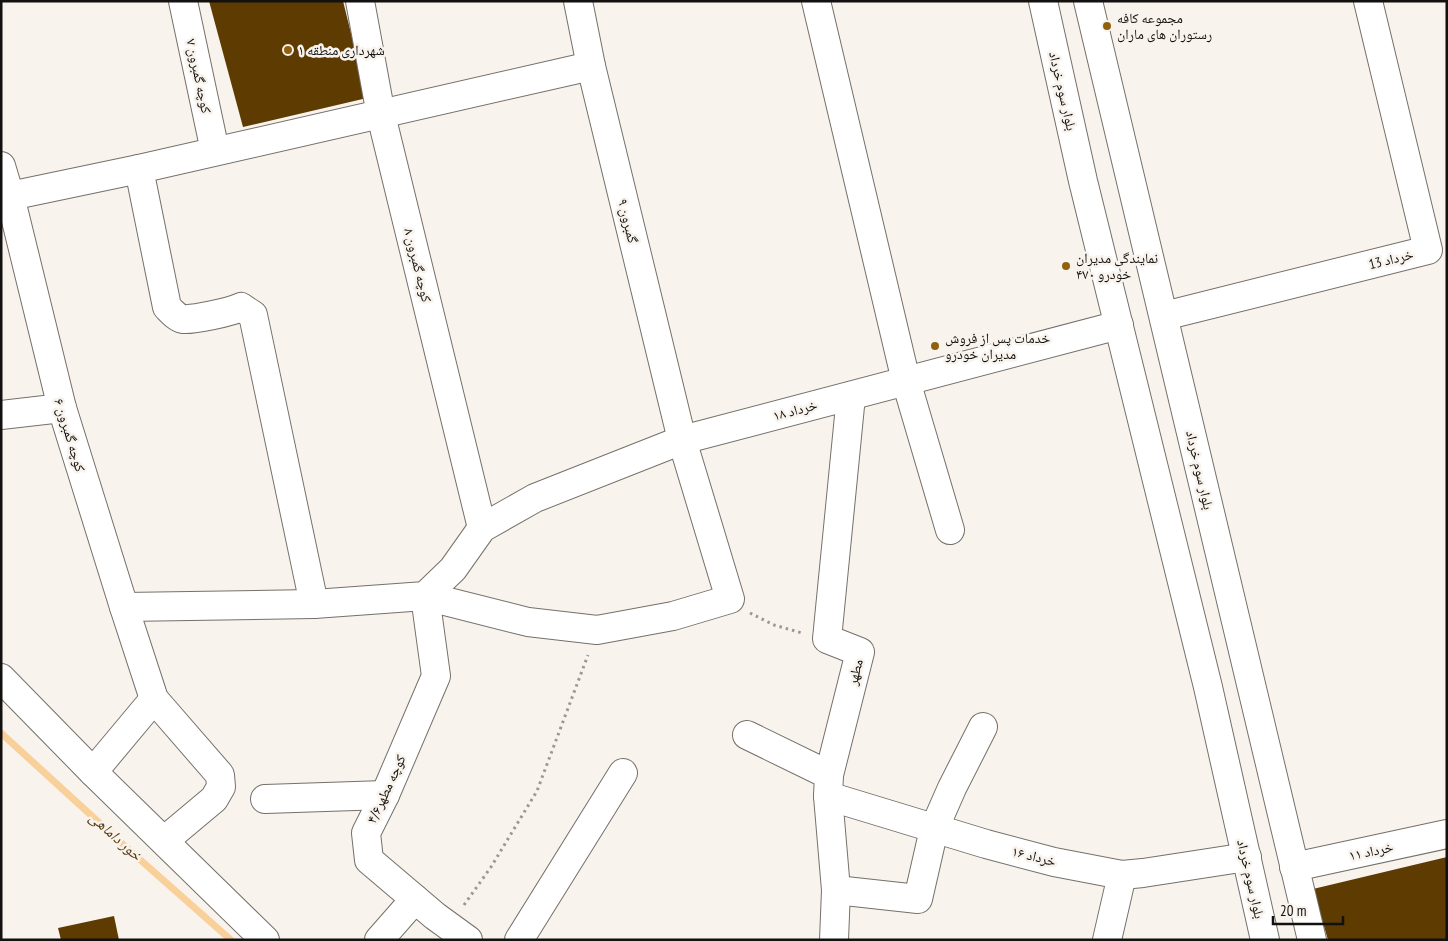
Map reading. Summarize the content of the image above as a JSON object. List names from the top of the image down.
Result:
{
  "streets": {
    "street": [
      "کوچه گمبرون ۷",
      "بلوار سوم خرداد",
      "گمبرون ۹",
      "خرداد 13",
      "کوچه گمبرون ۸",
      "خرداد ۱۸",
      "کوچه گمبرون ۶",
      "مطهر",
      "کوچه مطهر۴/۶",
      "خرداد ۱۱",
      "خرداد ۱۶"
    ]
  },
  "crossings": [
    ["بلوار سوم خرداد", "خرداد 13"],
    ["بلوار سوم خرداد", "خرداد ۱۸"],
    ["بلوار سوم خرداد", "خرداد ۱۱"],
    ["بلوار سوم خرداد", "خرداد ۱۶"],
    ["گمبرون ۹", "خرداد ۱۸"],
    ["کوچه گمبرون ۸", "خرداد ۱۸"],
    ["مطهر", "خرداد ۱۶"]
  ],
  "water": ["خور داماهی"],
  "places": [
    "مجموعه کافه رستوران های ماران",
    "شهرداری منطقه ۱",
    "نمایندگی مدیران خودرو ۴۷۰",
    "خدمات پس از فروش مدیران خودرو"
  ],
  "scale_bar": "20 m"
}
